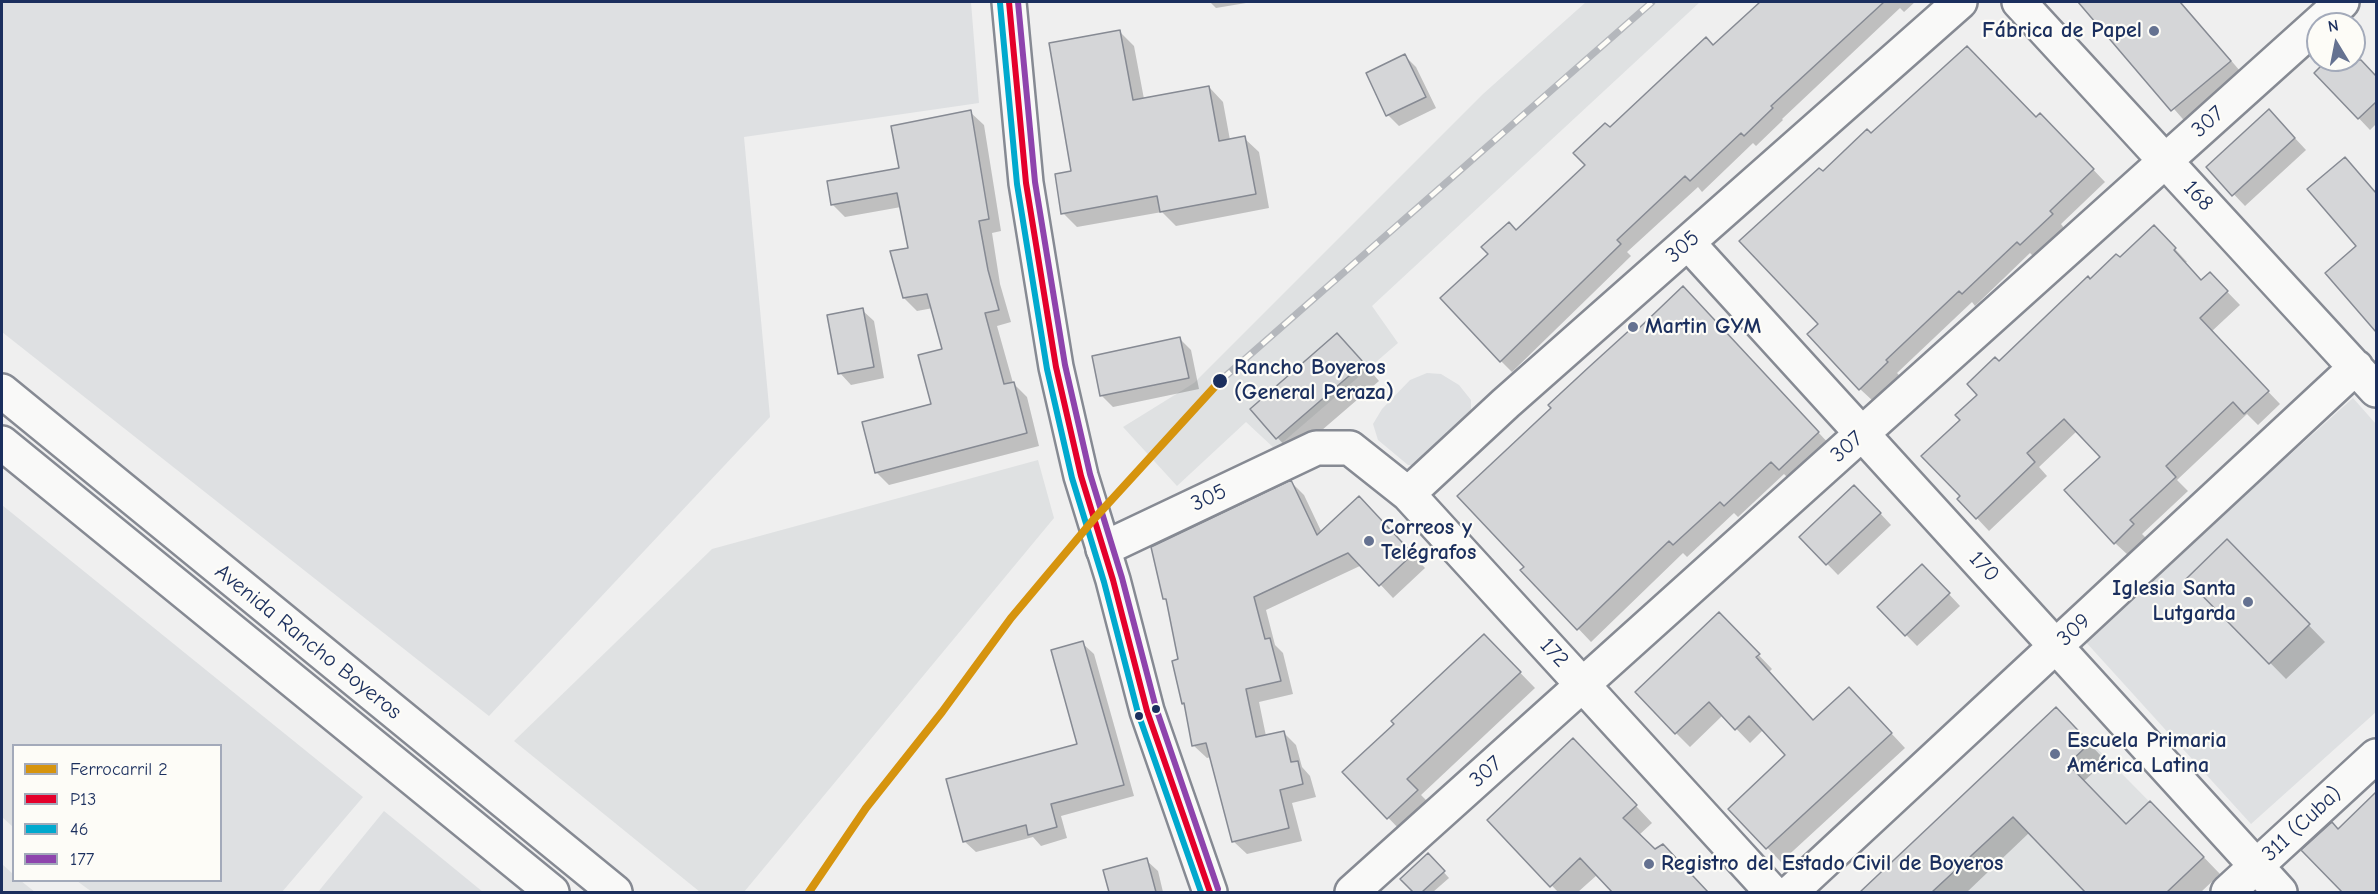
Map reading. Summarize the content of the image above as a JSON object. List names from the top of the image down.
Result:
{
  "streets": {
    "street": [
      "307",
      "168",
      "305",
      "170",
      "309",
      "Avenida Rancho Boyeros",
      "172",
      "311 (Cuba)"
    ]
  },
  "crossings": [
    ["307", "168"],
    ["307", "170"],
    ["307", "172"],
    ["168", "309"],
    ["305", "170"],
    ["305", "172"],
    ["170", "309"],
    ["170", "311 (Cuba)"]
  ],
  "places": [
    "Fábrica de Papel",
    "Martin GYM",
    "Rancho Boyeros (General Peraza)",
    "Correos y Telégrafos",
    "Iglesia Santa Lutgarda",
    "Escuela Primaria América Latina",
    "Registro del Estado Civil de Boyeros"
  ],
  "lines": [
    "transit line P13",
    "transit line 177",
    "transit line 46",
    "rail line 2"
  ],
  "legend": [
    "Ferrocarril 2",
    "P13",
    "46",
    "177"
  ],
  "north": "top"
}
